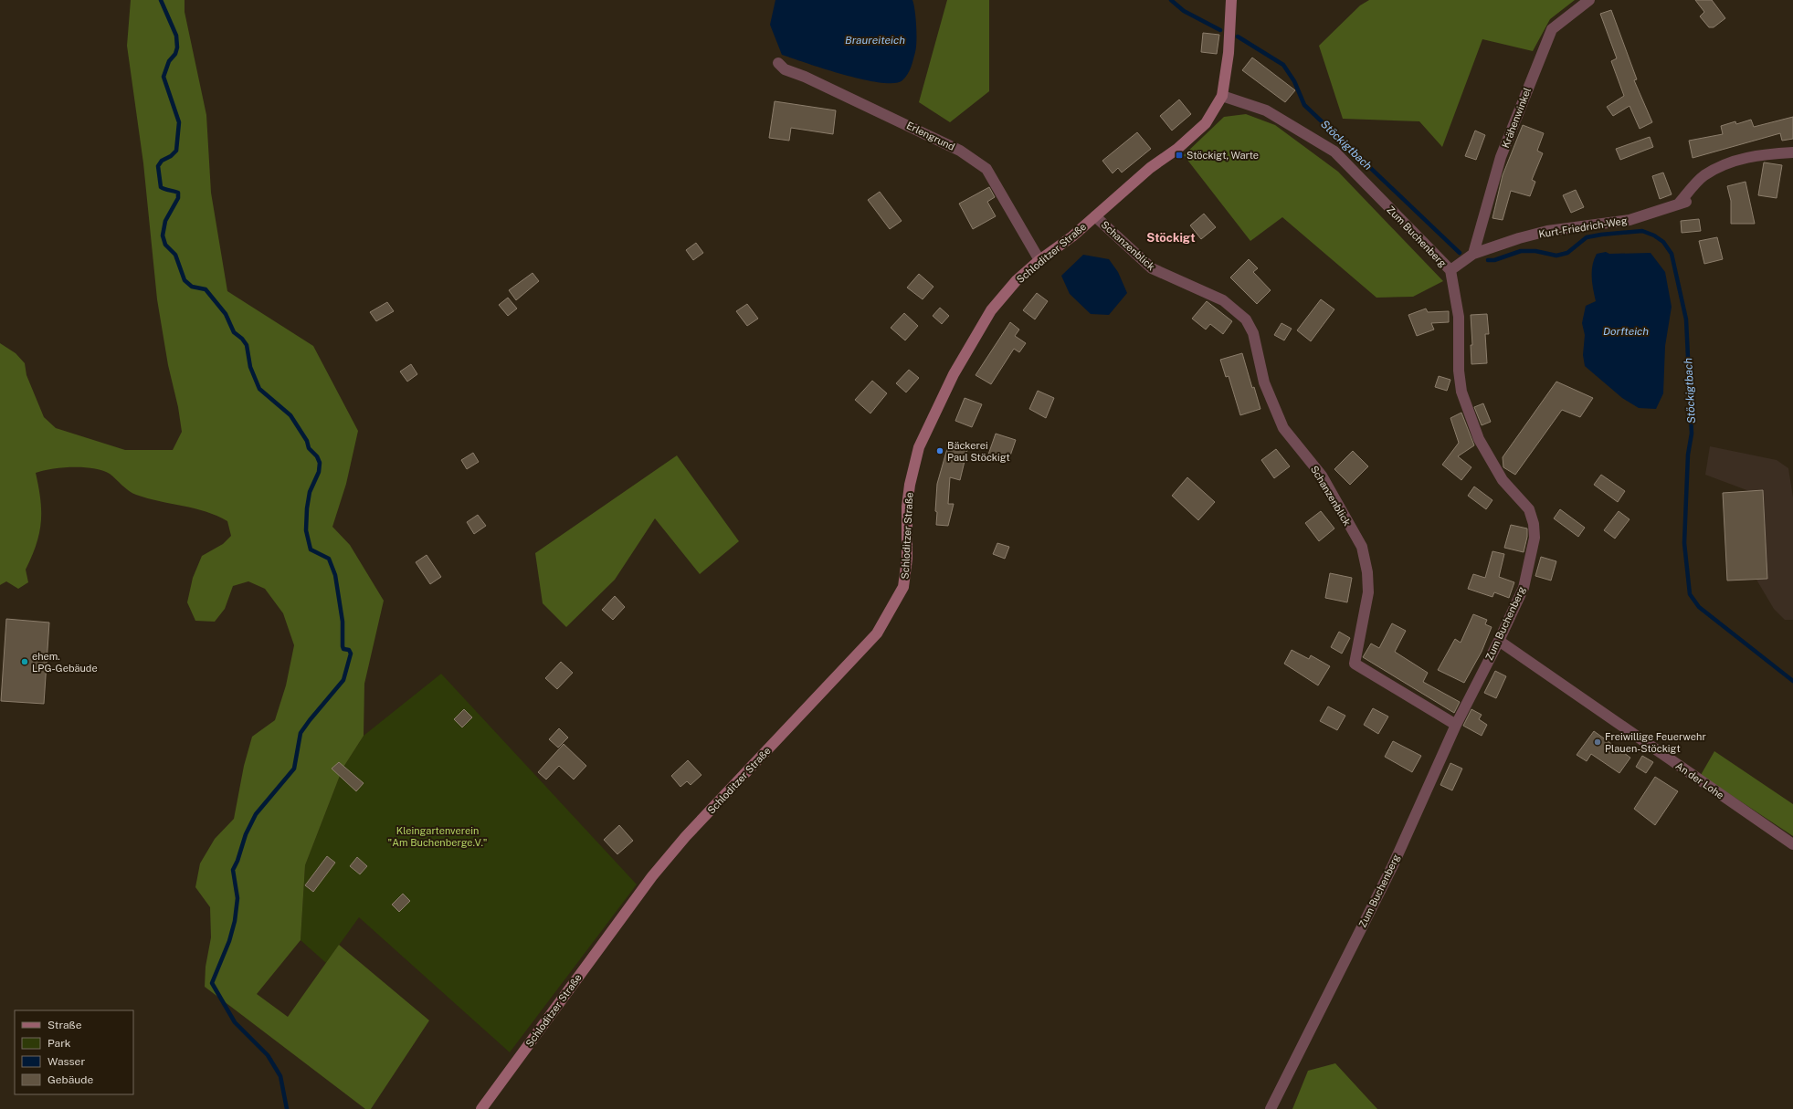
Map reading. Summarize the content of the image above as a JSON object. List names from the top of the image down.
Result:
{
  "streets": {
    "street": [
      "Krähenwinkel",
      "Erlengrund",
      "Kurt-Friedrich-Weg",
      "Zum Buchenberg",
      "Schanzenblick",
      "Schloditzer Straße",
      "An der Lohe"
    ]
  },
  "crossings": [
    ["Krähenwinkel", "Kurt-Friedrich-Weg"],
    ["Erlengrund", "Schloditzer Straße"],
    ["Kurt-Friedrich-Weg", "Zum Buchenberg"],
    ["Zum Buchenberg", "Schanzenblick"],
    ["Zum Buchenberg", "Schloditzer Straße"],
    ["Zum Buchenberg", "An der Lohe"],
    ["Schanzenblick", "Schloditzer Straße"]
  ],
  "districts": ["Stöckigt"],
  "water": ["Braureiteich", "Stöckigtbach", "Dorfteich"],
  "parks": ["Kleingartenverein \"Am Buchenberge.V.\""],
  "places": {
    "transit": ["Stöckigt, Warte"],
    "other": ["Bäckerei Paul Stöckigt", "ehem. LPG-Gebäude", "Freiwillige Feuerwehr Plauen-Stöckigt"]
  },
  "legend": [
    "Straße",
    "Park",
    "Wasser",
    "Gebäude"
  ]
}
